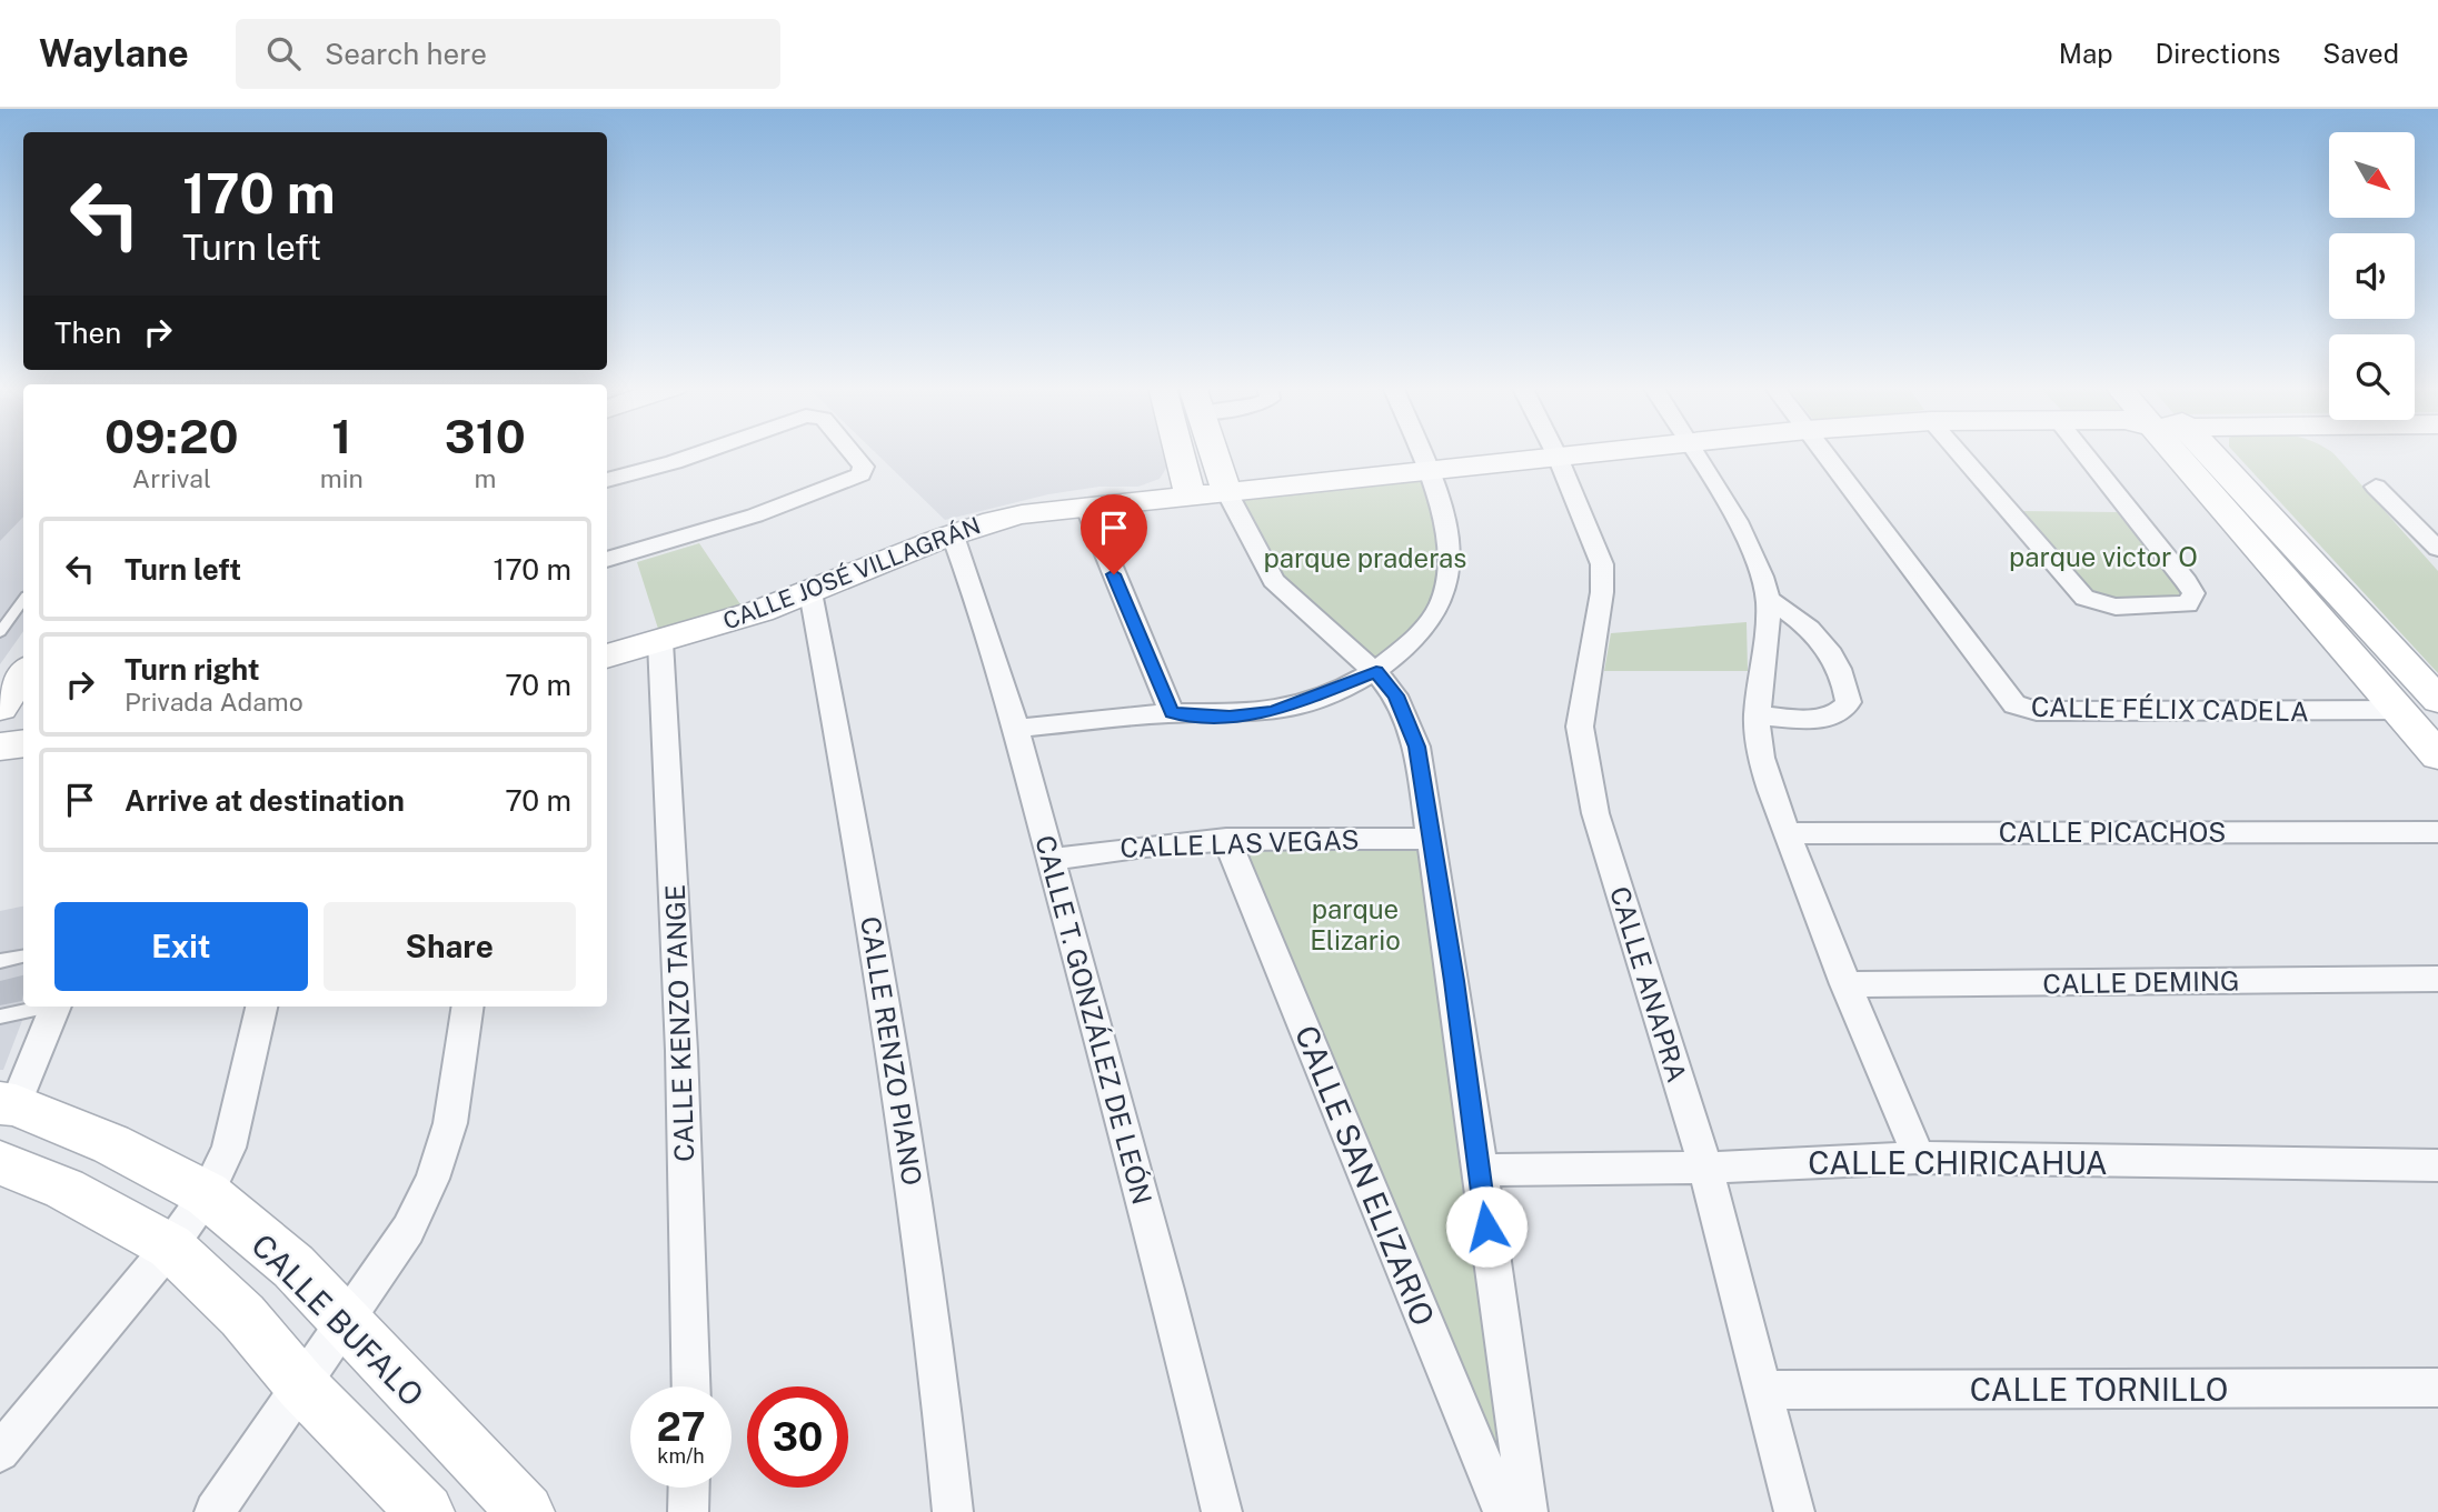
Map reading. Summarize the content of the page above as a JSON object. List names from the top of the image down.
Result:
{
  "streets": {
    "street": [
      "CALLE JOSÉ VILLAGRÁN",
      "CALLE FÉLIX CADELA",
      "CALLE PICACHOS",
      "CALLE LAS VEGAS",
      "CALLE DEMING",
      "CALLE ANAPRA",
      "CALLE T. GONZÁLEZ DE LEÓN",
      "CALLE KENZO TANGE",
      "CALLE RENZO PIANO",
      "CALLE CHIRICAHUA",
      "CALLE SAN ELIZARIO",
      "CALLE BUFALO",
      "CALLE TORNILLO"
    ]
  },
  "crossings": [
    ["CALLE JOSÉ VILLAGRÁN", "CALLE ANAPRA"],
    ["CALLE JOSÉ VILLAGRÁN", "CALLE T. GONZÁLEZ DE LEÓN"],
    ["CALLE JOSÉ VILLAGRÁN", "CALLE KENZO TANGE"],
    ["CALLE JOSÉ VILLAGRÁN", "CALLE RENZO PIANO"],
    ["CALLE LAS VEGAS", "CALLE T. GONZÁLEZ DE LEÓN"],
    ["CALLE LAS VEGAS", "CALLE SAN ELIZARIO"],
    ["CALLE ANAPRA", "CALLE CHIRICAHUA"],
    ["CALLE ANAPRA", "CALLE TORNILLO"]
  ],
  "parks": ["parque victor O", "parque praderas", "parque Elizario"],
  "north": "bottom right",
  "page": {
    "header": "Waylane",
    "search": "Search here",
    "nav": ["Map", "Directions", "Saved"],
    "turn": ["170 m", "Turn left"],
    "then": "Then",
    "eta": [
      "09:20",
      "Arrival",
      "1",
      "min",
      "310",
      "m"
    ],
    "list": [
      {
        "name": "Turn left",
        "value": "170 m"
      },
      {
        "name": "Turn right",
        "note": "Privada Adamo",
        "value": "70 m"
      },
      {
        "name": "Arrive at destination",
        "value": "70 m"
      }
    ],
    "buttons": ["Exit", "Share"],
    "speed": "27 km/h",
    "limit": "30"
  }
}
